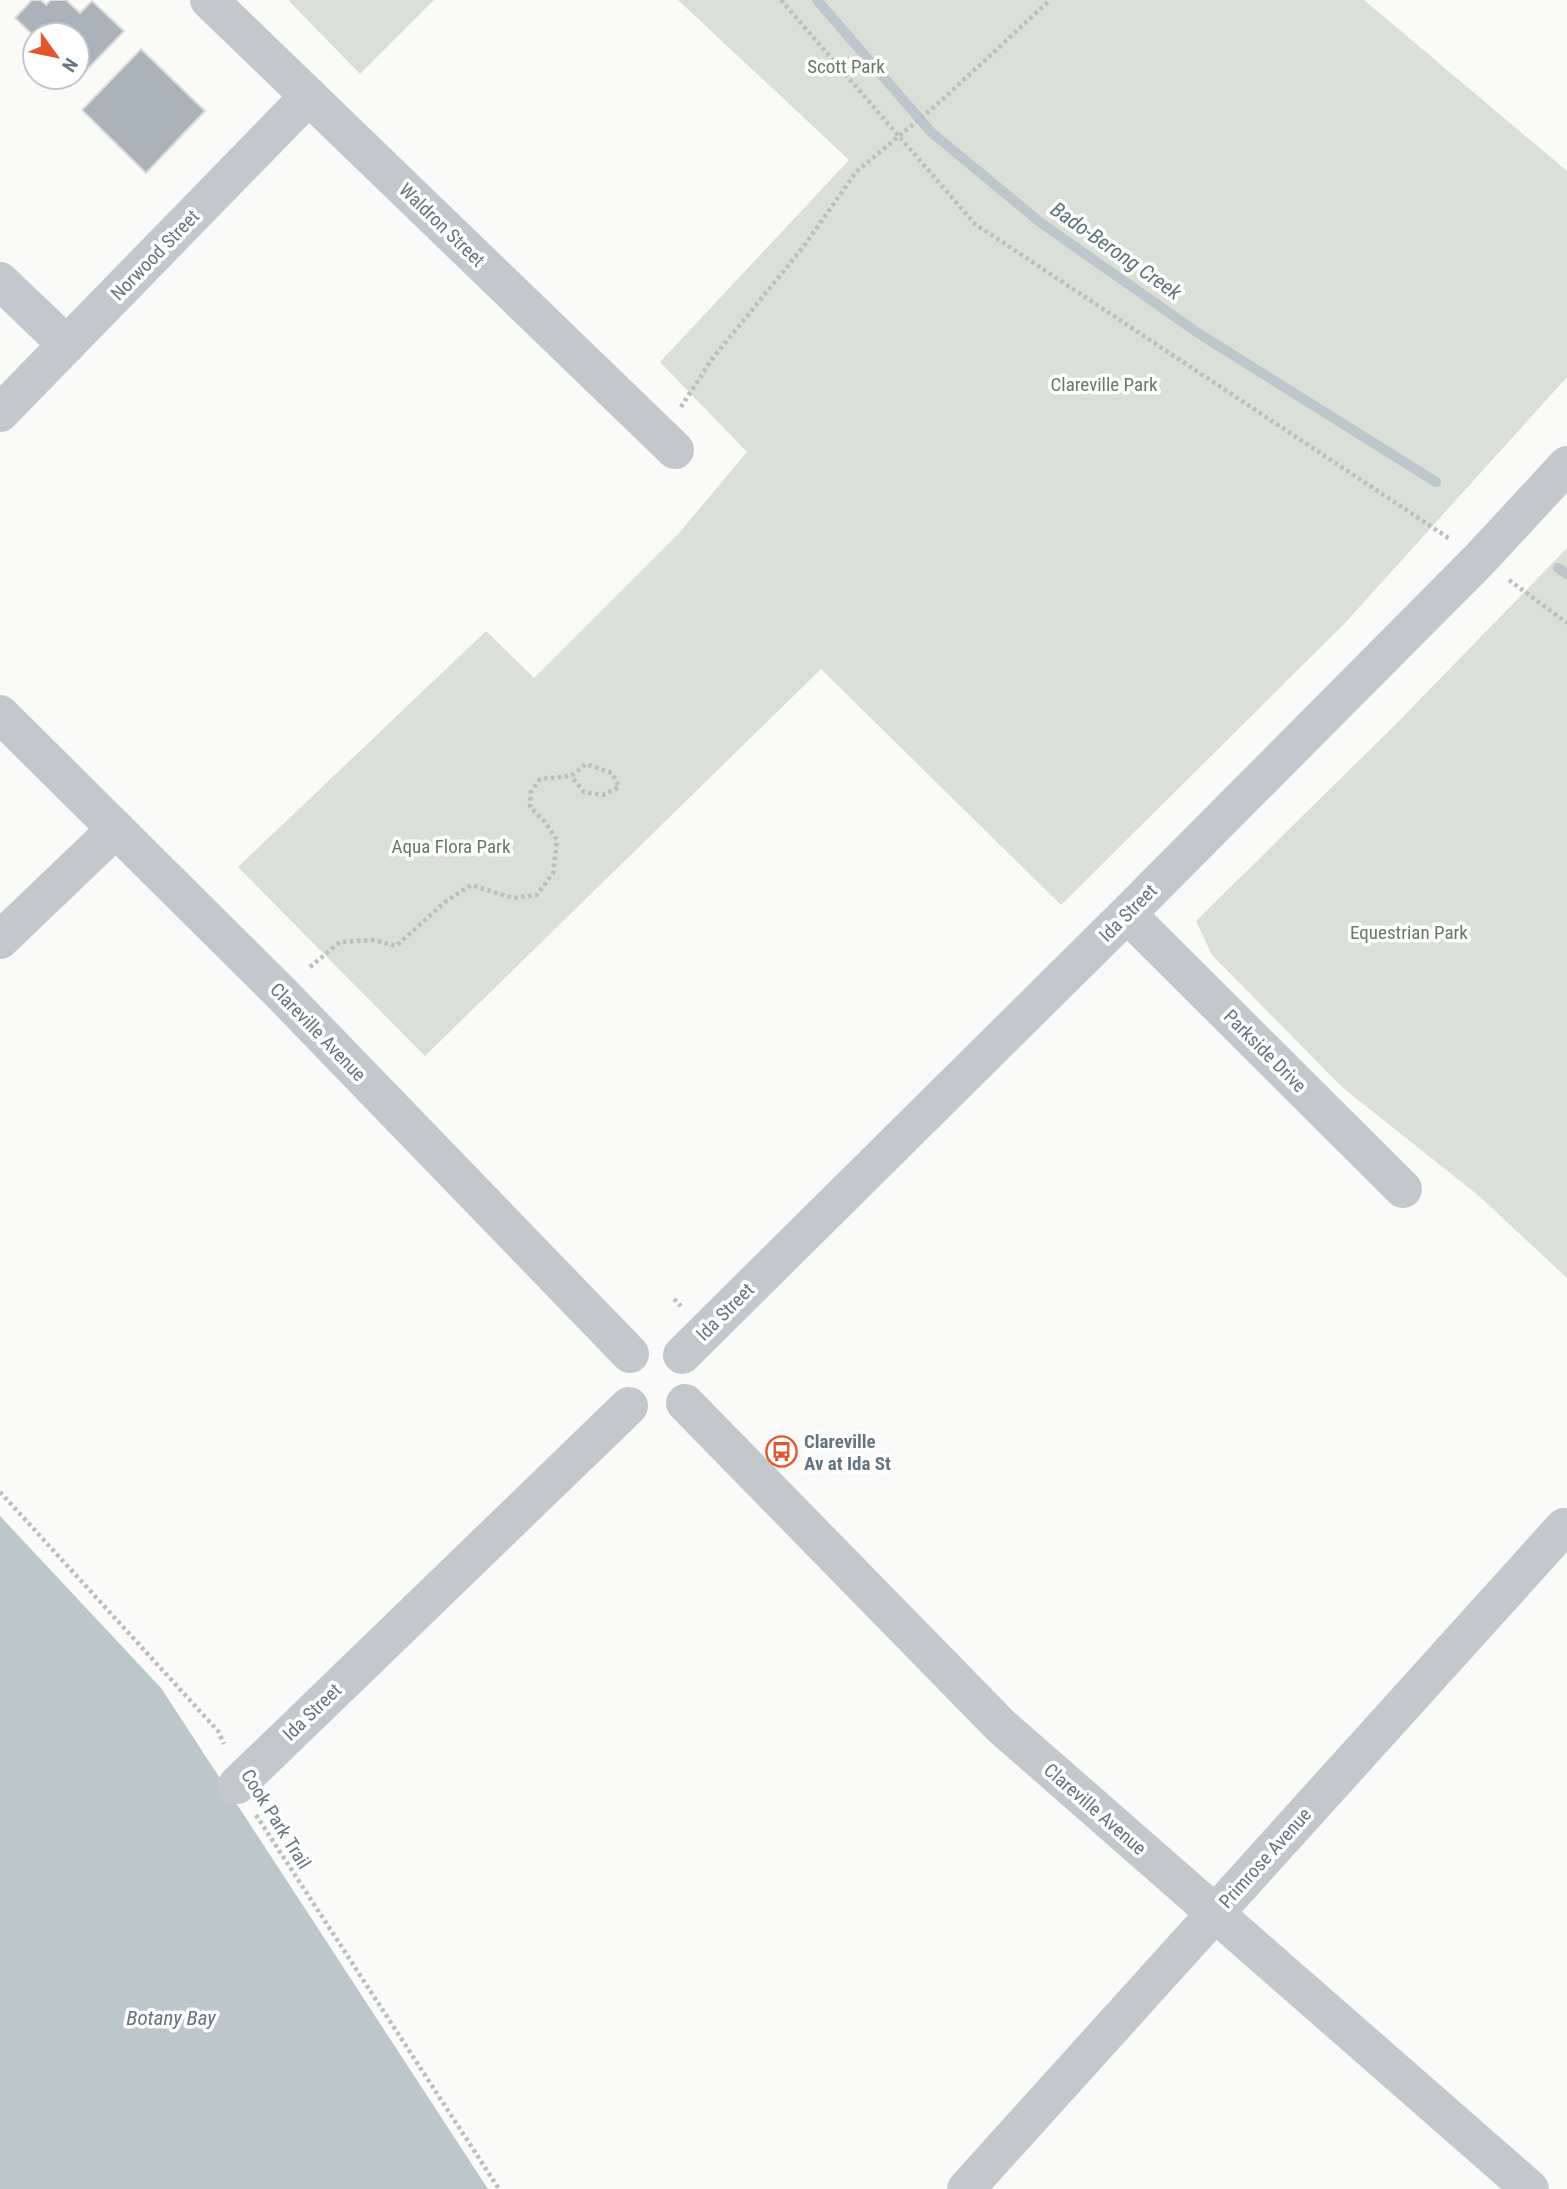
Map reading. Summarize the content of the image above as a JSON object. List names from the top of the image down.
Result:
{
  "streets": {
    "street": [
      "Waldron Street",
      "Norwood Street",
      "Ida Street",
      "Clareville Avenue",
      "Parkside Drive",
      "Primrose Avenue"
    ],
    "path": ["Cook Park Trail"]
  },
  "crossings": [
    ["Waldron Street", "Norwood Street"],
    ["Ida Street", "Clareville Avenue"],
    ["Ida Street", "Parkside Drive"],
    ["Ida Street", "Cook Park Trail"],
    ["Clareville Avenue", "Primrose Avenue"]
  ],
  "water": ["Bado-Berong Creek", "Botany Bay"],
  "parks": [
    "Scott Park",
    "Clareville Park",
    "Aqua Flora Park",
    "Equestrian Park"
  ],
  "places": {
    "bus stop": ["Clareville Av at Ida St"]
  },
  "north": "bottom right"
}
